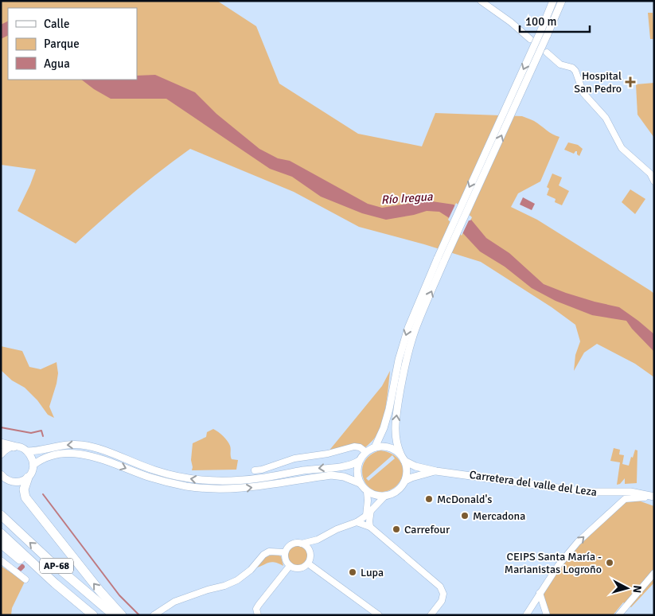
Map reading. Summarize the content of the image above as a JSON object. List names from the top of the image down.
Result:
{
  "streets": {
    "highway": ["AP-68"],
    "main road": ["Carretera del valle del Leza"]
  },
  "water": ["Río Iregua"],
  "places": {
    "health": ["Hospital San Pedro"],
    "other": [
      "McDonald's",
      "Mercadona",
      "Carrefour",
      "CEIPS Santa María - Marianistas Logroño",
      "Lupa"
    ]
  },
  "legend": ["Calle", "Parque", "Agua"],
  "scale_bar": "100 m",
  "north": "right"
}
